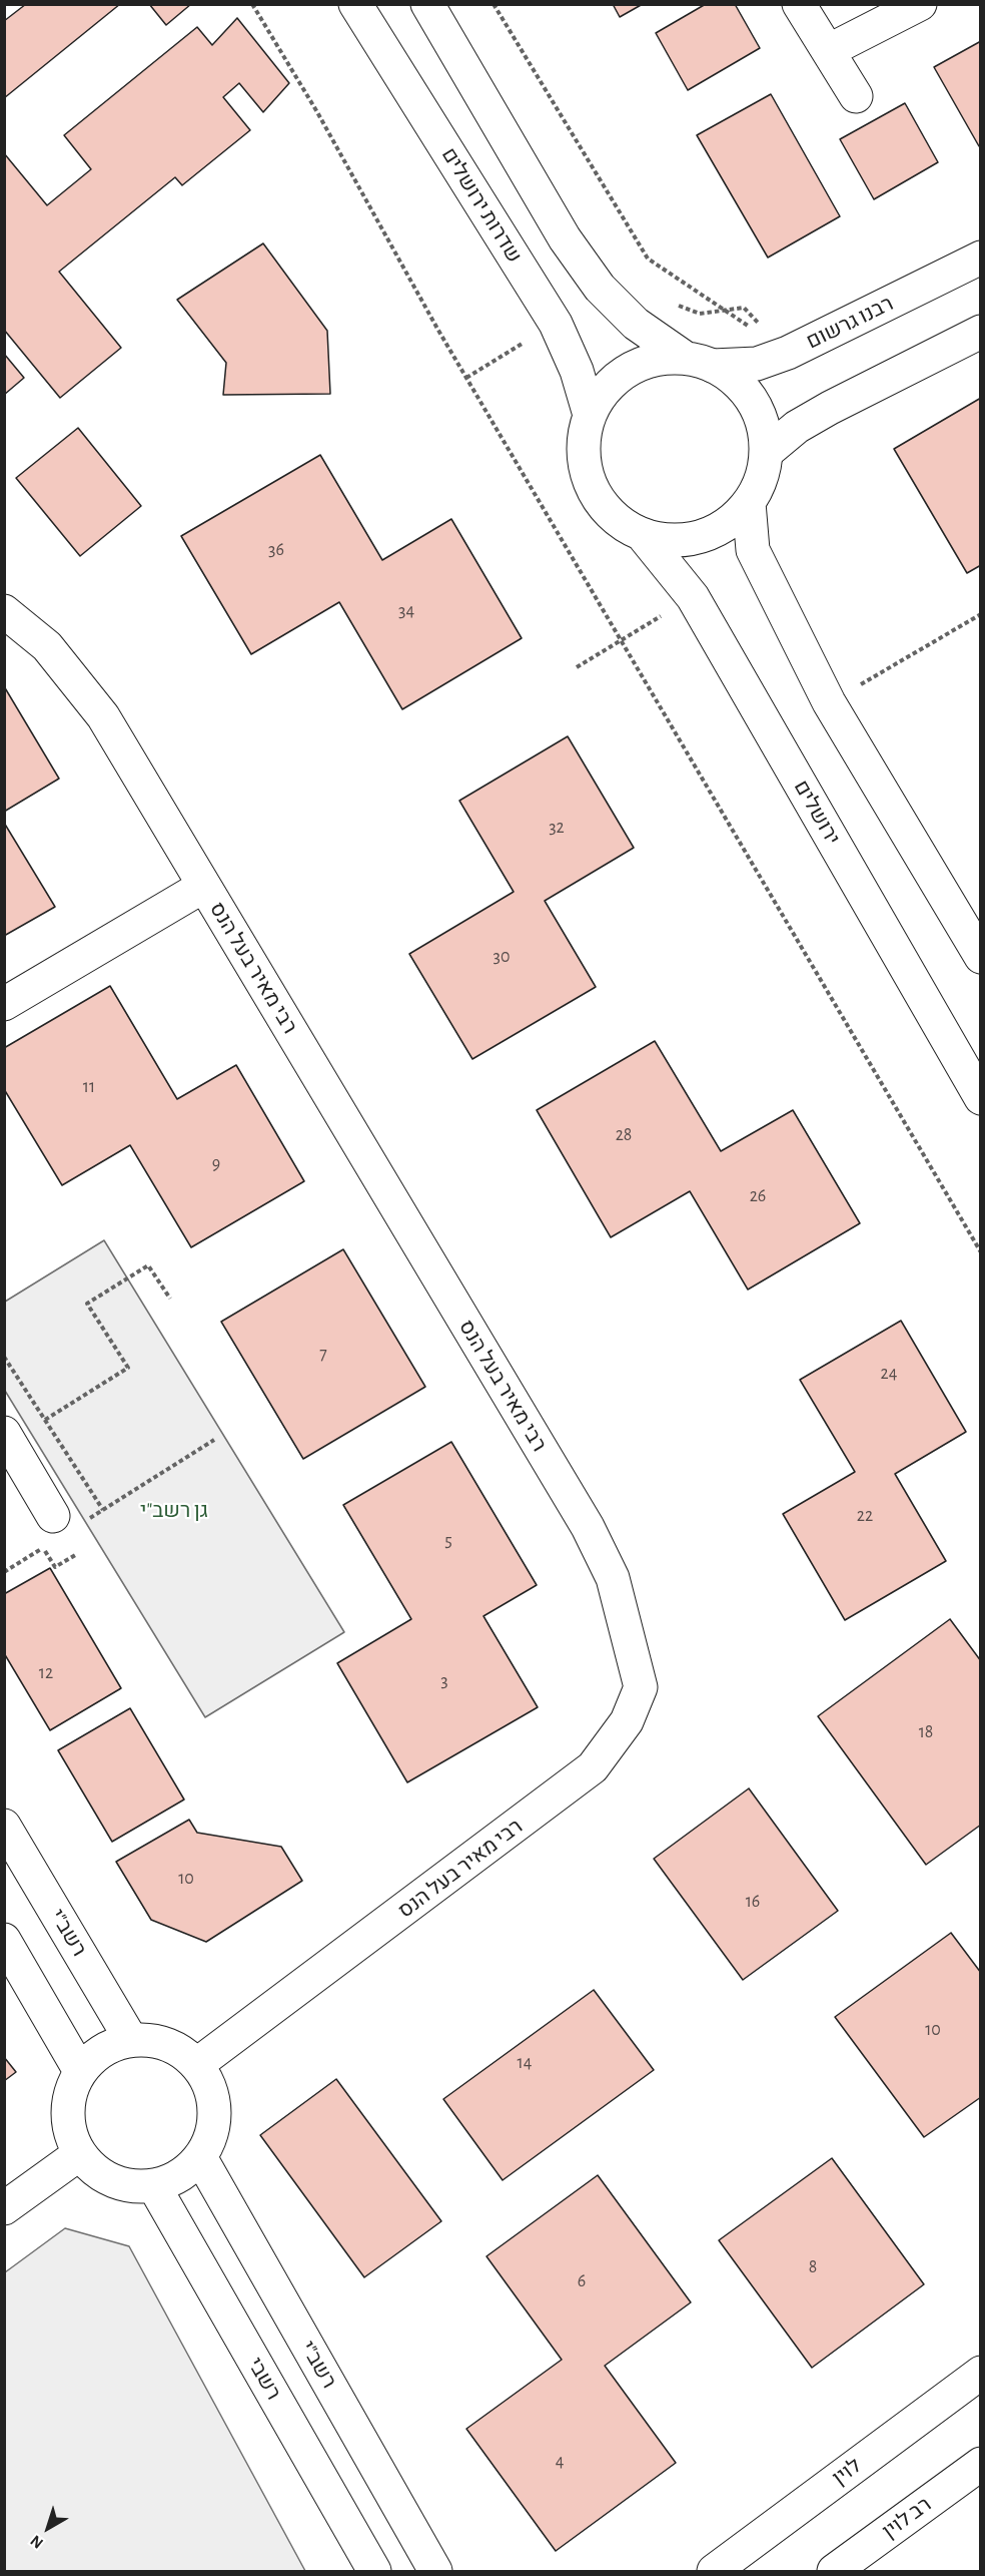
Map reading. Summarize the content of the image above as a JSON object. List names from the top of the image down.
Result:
{
  "streets": {
    "street": [
      "שדרות ירושלים",
      "רבנו גרשום",
      "ירושלים",
      "רבי מאיר בעל הנס",
      "רשב\"י",
      "רשבי",
      "לוין",
      "רב לוין"
    ]
  },
  "crossings": [
    ["שדרות ירושלים", "רבנו גרשום"],
    ["שדרות ירושלים", "ירושלים"],
    ["רבנו גרשום", "ירושלים"],
    ["רבי מאיר בעל הנס", "רשב\"י"],
    ["רבי מאיר בעל הנס", "רשבי"],
    ["רשב\"י", "רשבי"]
  ],
  "parks": ["גן רשב\"י"],
  "house_numbers": [
    "36",
    "34",
    "32",
    "30",
    "11",
    "28",
    "9",
    "26",
    "7",
    "24",
    "22",
    "5",
    "12",
    "3",
    "18",
    "10",
    "16",
    "10",
    "14",
    "8",
    "6",
    "4"
  ],
  "north": "bottom left"
}
